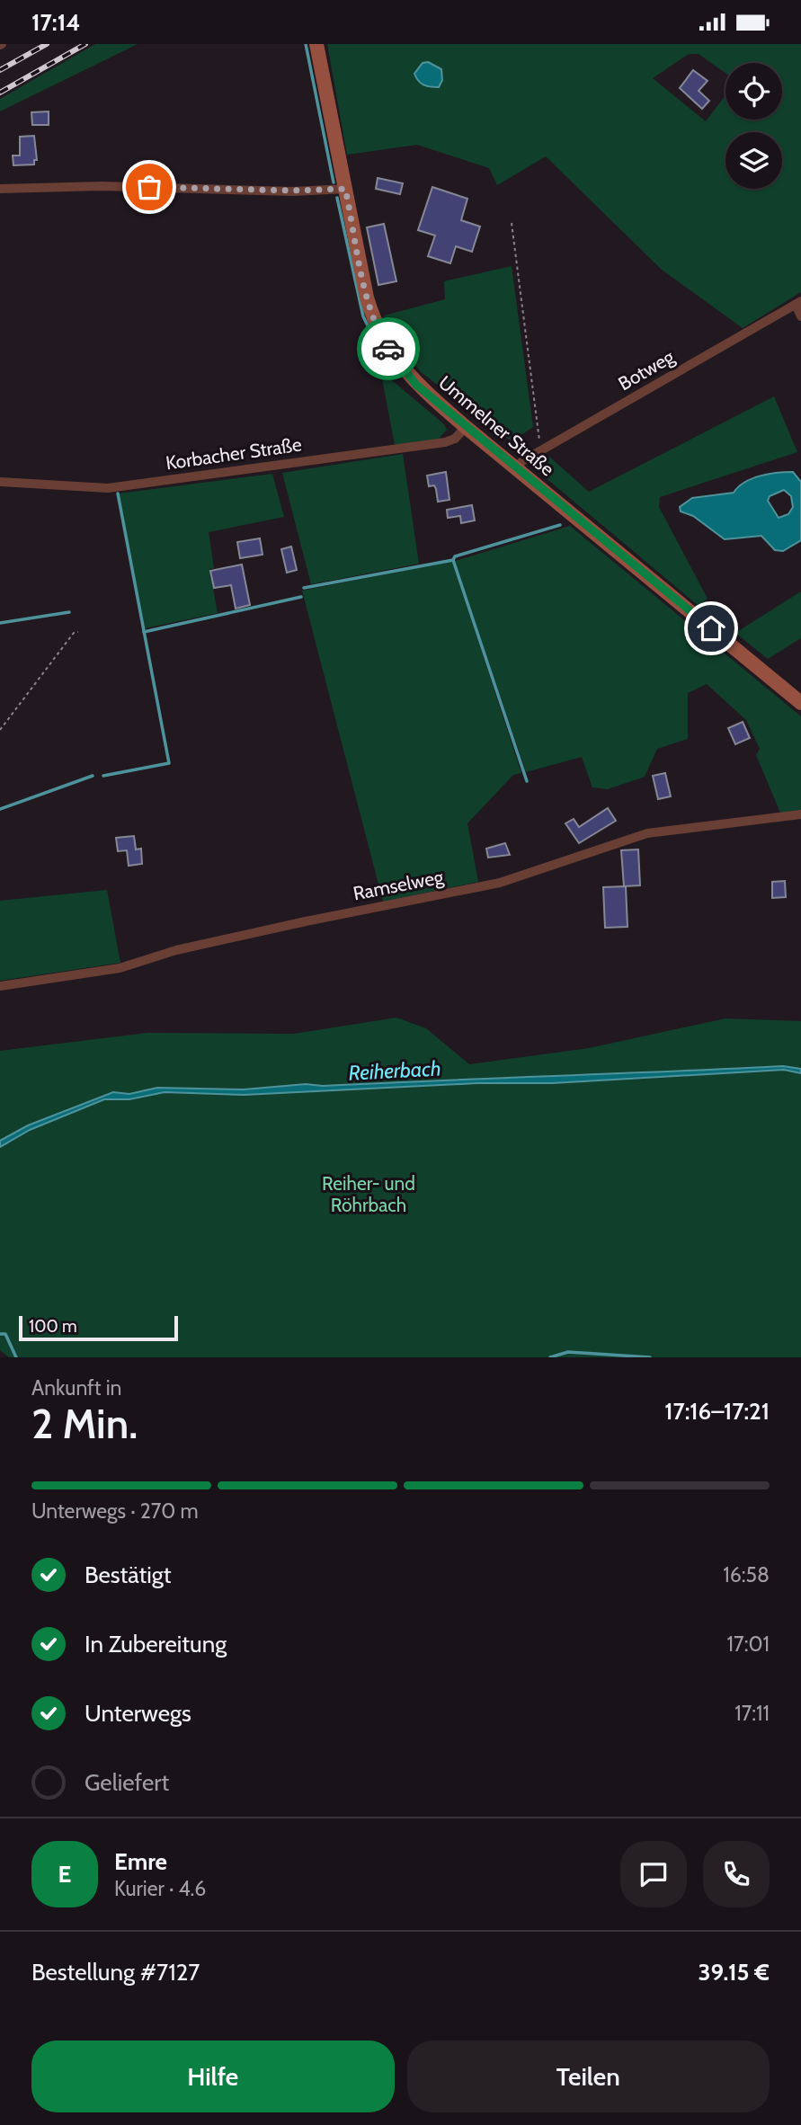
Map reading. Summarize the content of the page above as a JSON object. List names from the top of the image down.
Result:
{
  "streets": {
    "main road": ["Ummelner Straße"],
    "street": ["Botweg", "Korbacher Straße", "Ramselweg"]
  },
  "crossings": [
    ["Botweg", "Ummelner Straße"],
    ["Ummelner Straße", "Korbacher Straße"]
  ],
  "water": ["Reiherbach"],
  "parks": ["Reiher- und Röhrbach"],
  "scale_bar": "100 m",
  "page": {
    "status": "17:14",
    "scale": "100 m",
    "heading": ["2 Min.", "Ankunft in", "17:16–17:21"],
    "panel": [
      "Emre",
      "Kurier · 4.6",
      "Bestellung #7127",
      "39.15 €"
    ],
    "bar": "Unterwegs · 270 m",
    "list": [
      ["Bestätigt", "16:58"],
      ["In Zubereitung", "17:01"],
      ["Unterwegs", "17:11"],
      "Geliefert"
    ],
    "round": "E",
    "buttons": ["Hilfe", "Teilen"]
  }
}
